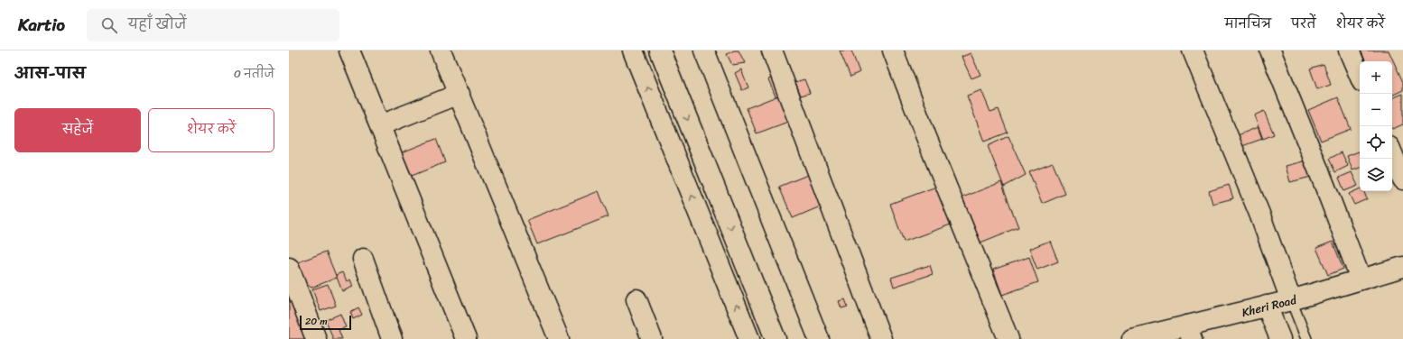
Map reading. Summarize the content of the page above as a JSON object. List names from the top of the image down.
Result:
{
  "streets": {
    "street": ["Kheri Road"]
  },
  "scale_bar": "20 m",
  "page": {
    "header": "Kartio",
    "search": "यहाँ खोजें",
    "nav": ["मानचित्र", "परतें", "शेयर करें"],
    "heading": ["आस-पास", "0 नतीजे"],
    "map_buttons": ["+", "−"],
    "buttons": ["सहेजें", "शेयर करें"],
    "scale": "20 m"
  }
}
